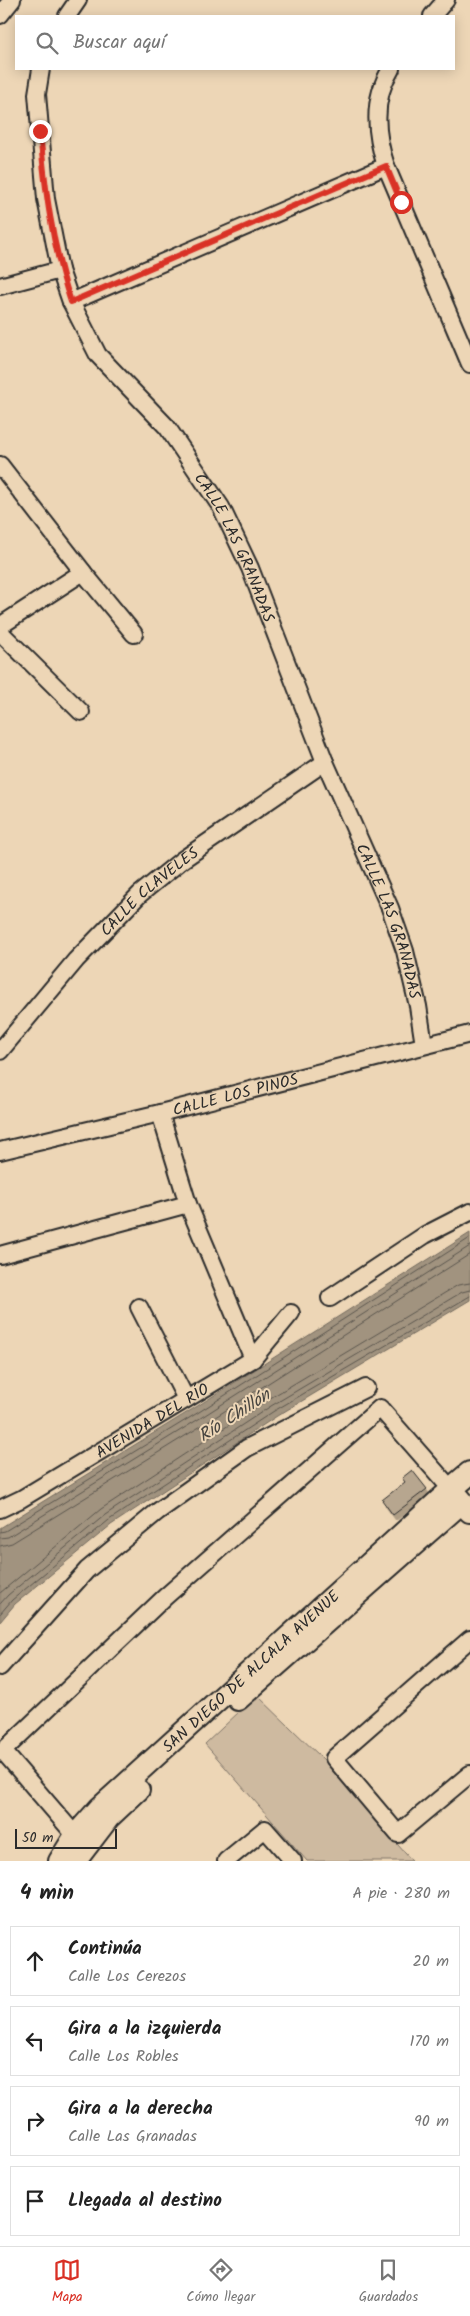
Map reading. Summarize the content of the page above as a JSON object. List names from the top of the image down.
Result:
{
  "streets": {
    "street": [
      "CALLE LAS GRANADAS",
      "CALLE CLAVELES",
      "CALLE LOS PINOS",
      "AVENIDA DEL RÍO",
      "SAN DIEGO DE ALCALA AVENUE"
    ]
  },
  "crossings": [
    ["CALLE LAS GRANADAS", "CALLE CLAVELES"],
    ["CALLE LAS GRANADAS", "CALLE LOS PINOS"]
  ],
  "water": ["Río Chillón"],
  "scale_bar": "50 m",
  "page": {
    "search": "Buscar aquí",
    "scale": "50 m",
    "heading": ["4 min", "A pie · 280 m"],
    "list": [
      ["Continúa", "Calle Los Cerezos", "20 m"],
      ["Gira a la izquierda", "Calle Los Robles", "170 m"],
      ["Gira a la derecha", "Calle Las Granadas", "90 m"],
      "Llegada al destino"
    ],
    "nav": ["Mapa", "Cómo llegar", "Guardados"]
  }
}
